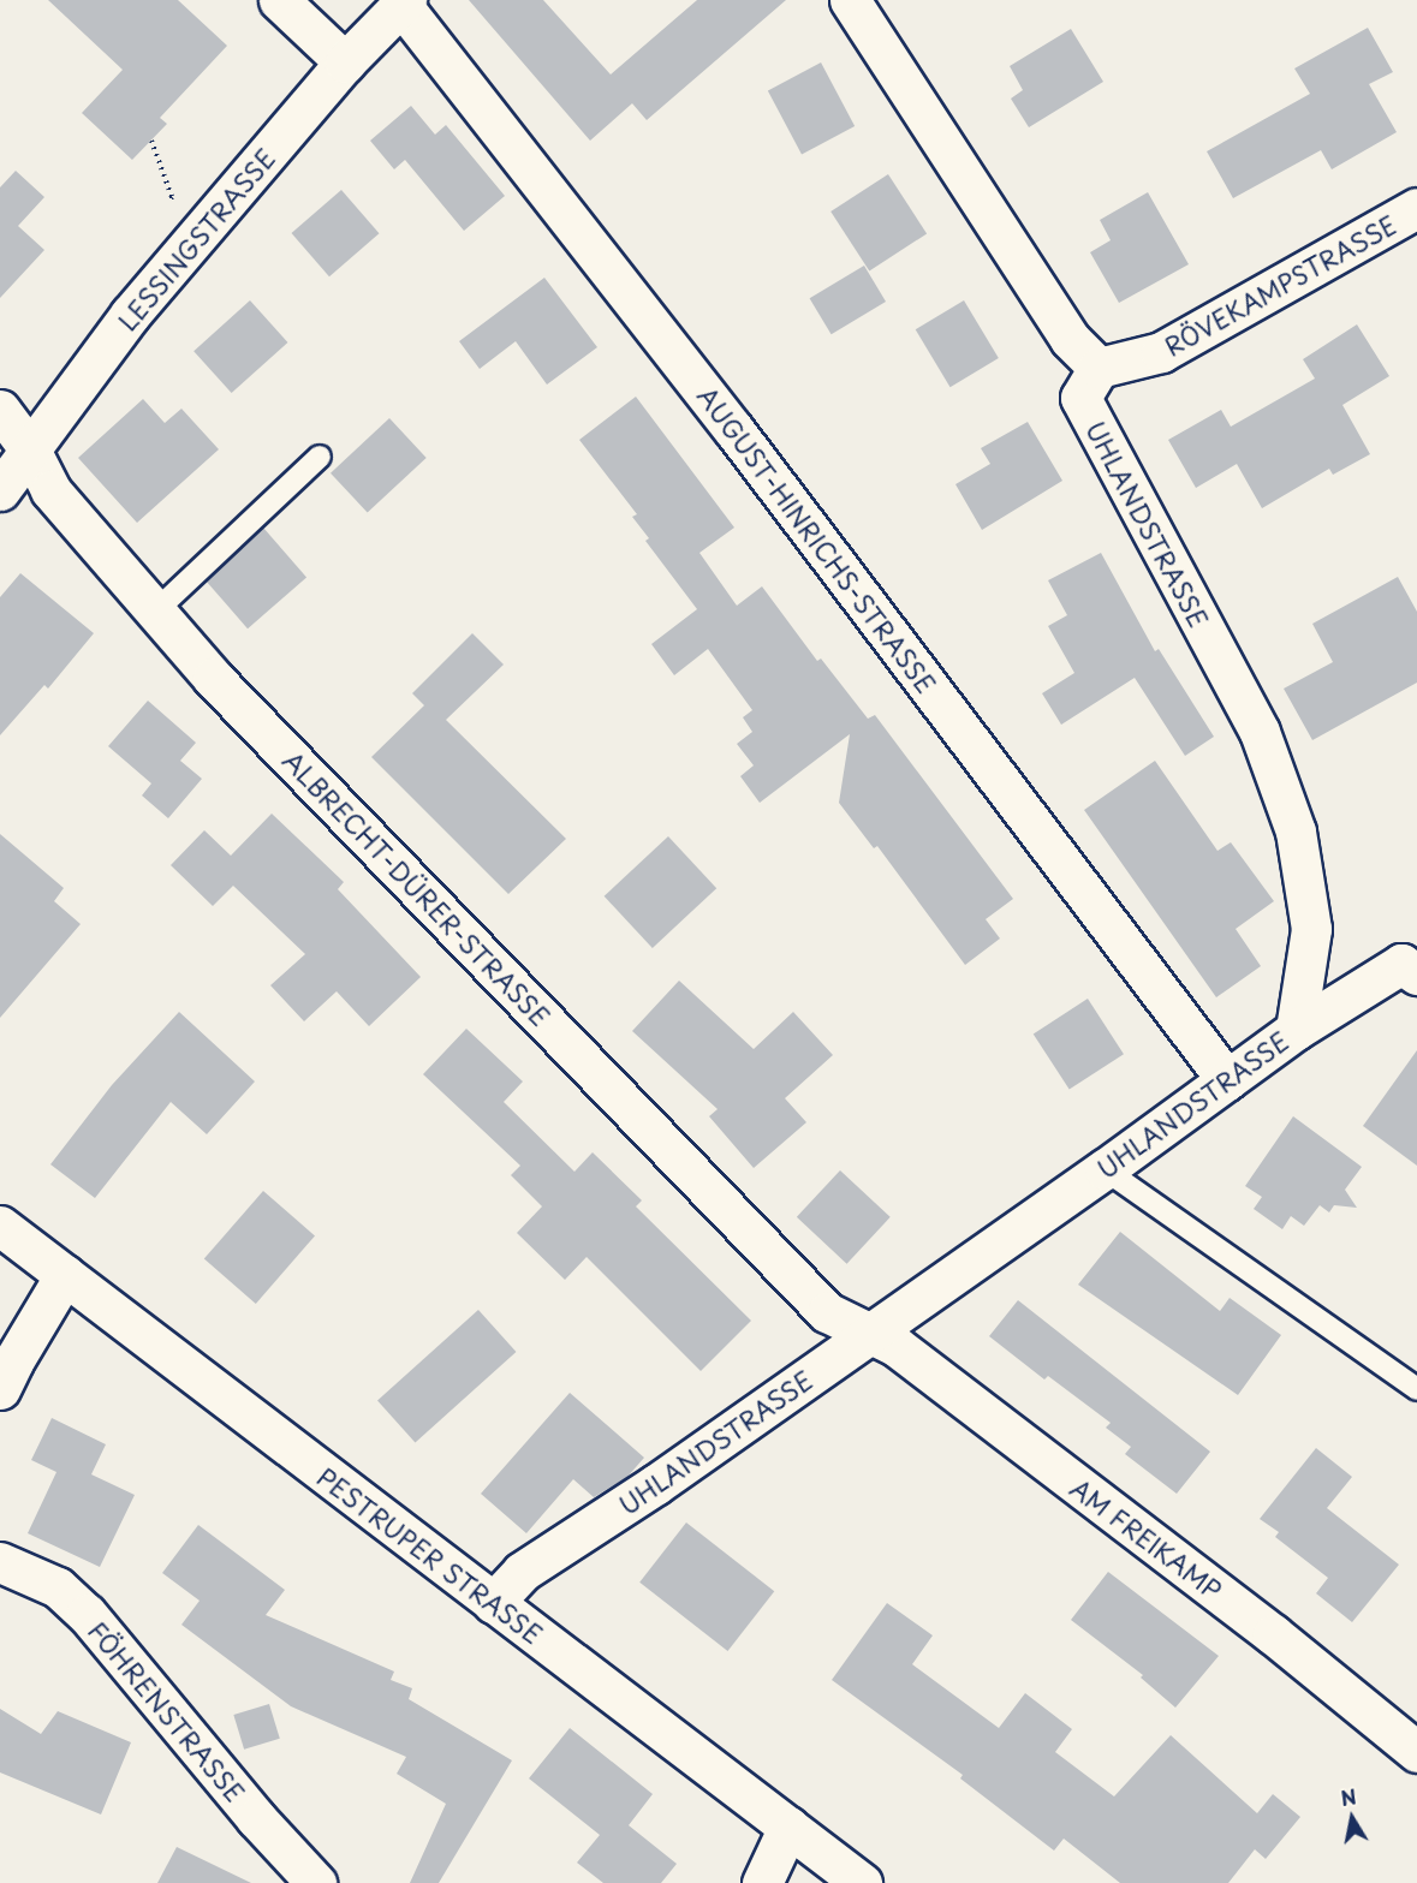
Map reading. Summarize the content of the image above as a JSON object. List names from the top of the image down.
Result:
{
  "streets": {
    "street": [
      "LESSINGSTRASSE",
      "RÖVEKAMPSTRASSE",
      "UHLANDSTRASSE",
      "AUGUST-HINRICHS-STRASSE",
      "ALBRECHT-DÜRER-STRASSE",
      "AM FREIKAMP",
      "PESTRUPER STRASSE",
      "FÖHRENSTRASSE"
    ]
  },
  "crossings": [
    ["LESSINGSTRASSE", "AUGUST-HINRICHS-STRASSE"],
    ["LESSINGSTRASSE", "ALBRECHT-DÜRER-STRASSE"],
    ["RÖVEKAMPSTRASSE", "UHLANDSTRASSE"],
    ["UHLANDSTRASSE", "AUGUST-HINRICHS-STRASSE"],
    ["UHLANDSTRASSE", "ALBRECHT-DÜRER-STRASSE"],
    ["UHLANDSTRASSE", "AM FREIKAMP"],
    ["UHLANDSTRASSE", "PESTRUPER STRASSE"],
    ["ALBRECHT-DÜRER-STRASSE", "AM FREIKAMP"]
  ],
  "north": "top"
}
